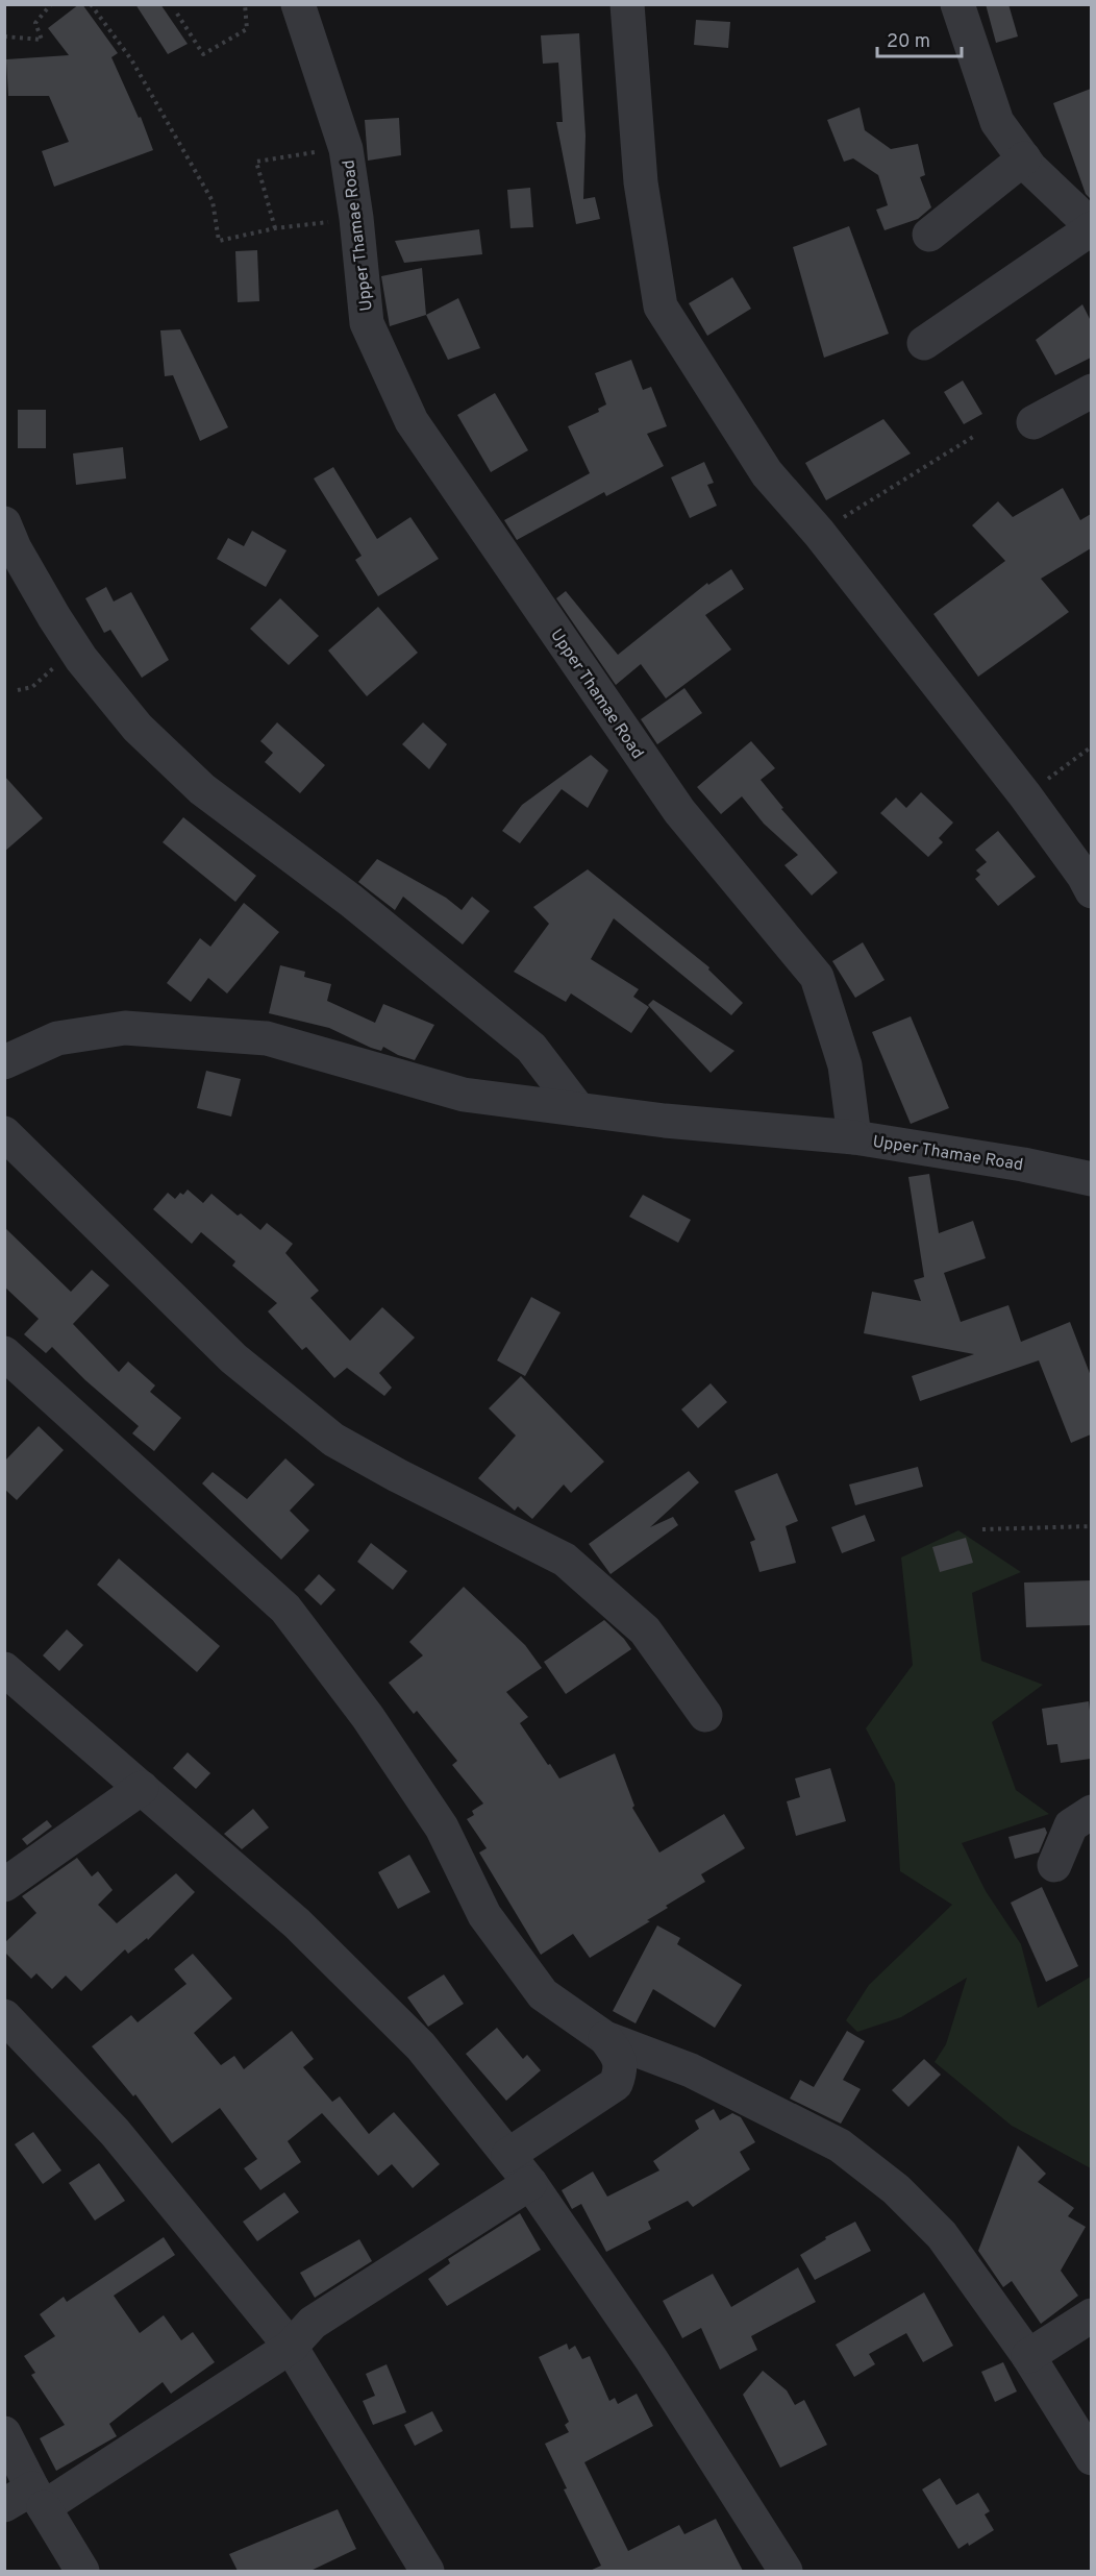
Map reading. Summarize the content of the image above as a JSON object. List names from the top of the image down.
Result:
{
  "streets": {
    "street": ["Upper Thamae Road"]
  },
  "scale_bar": "20 m"
}
